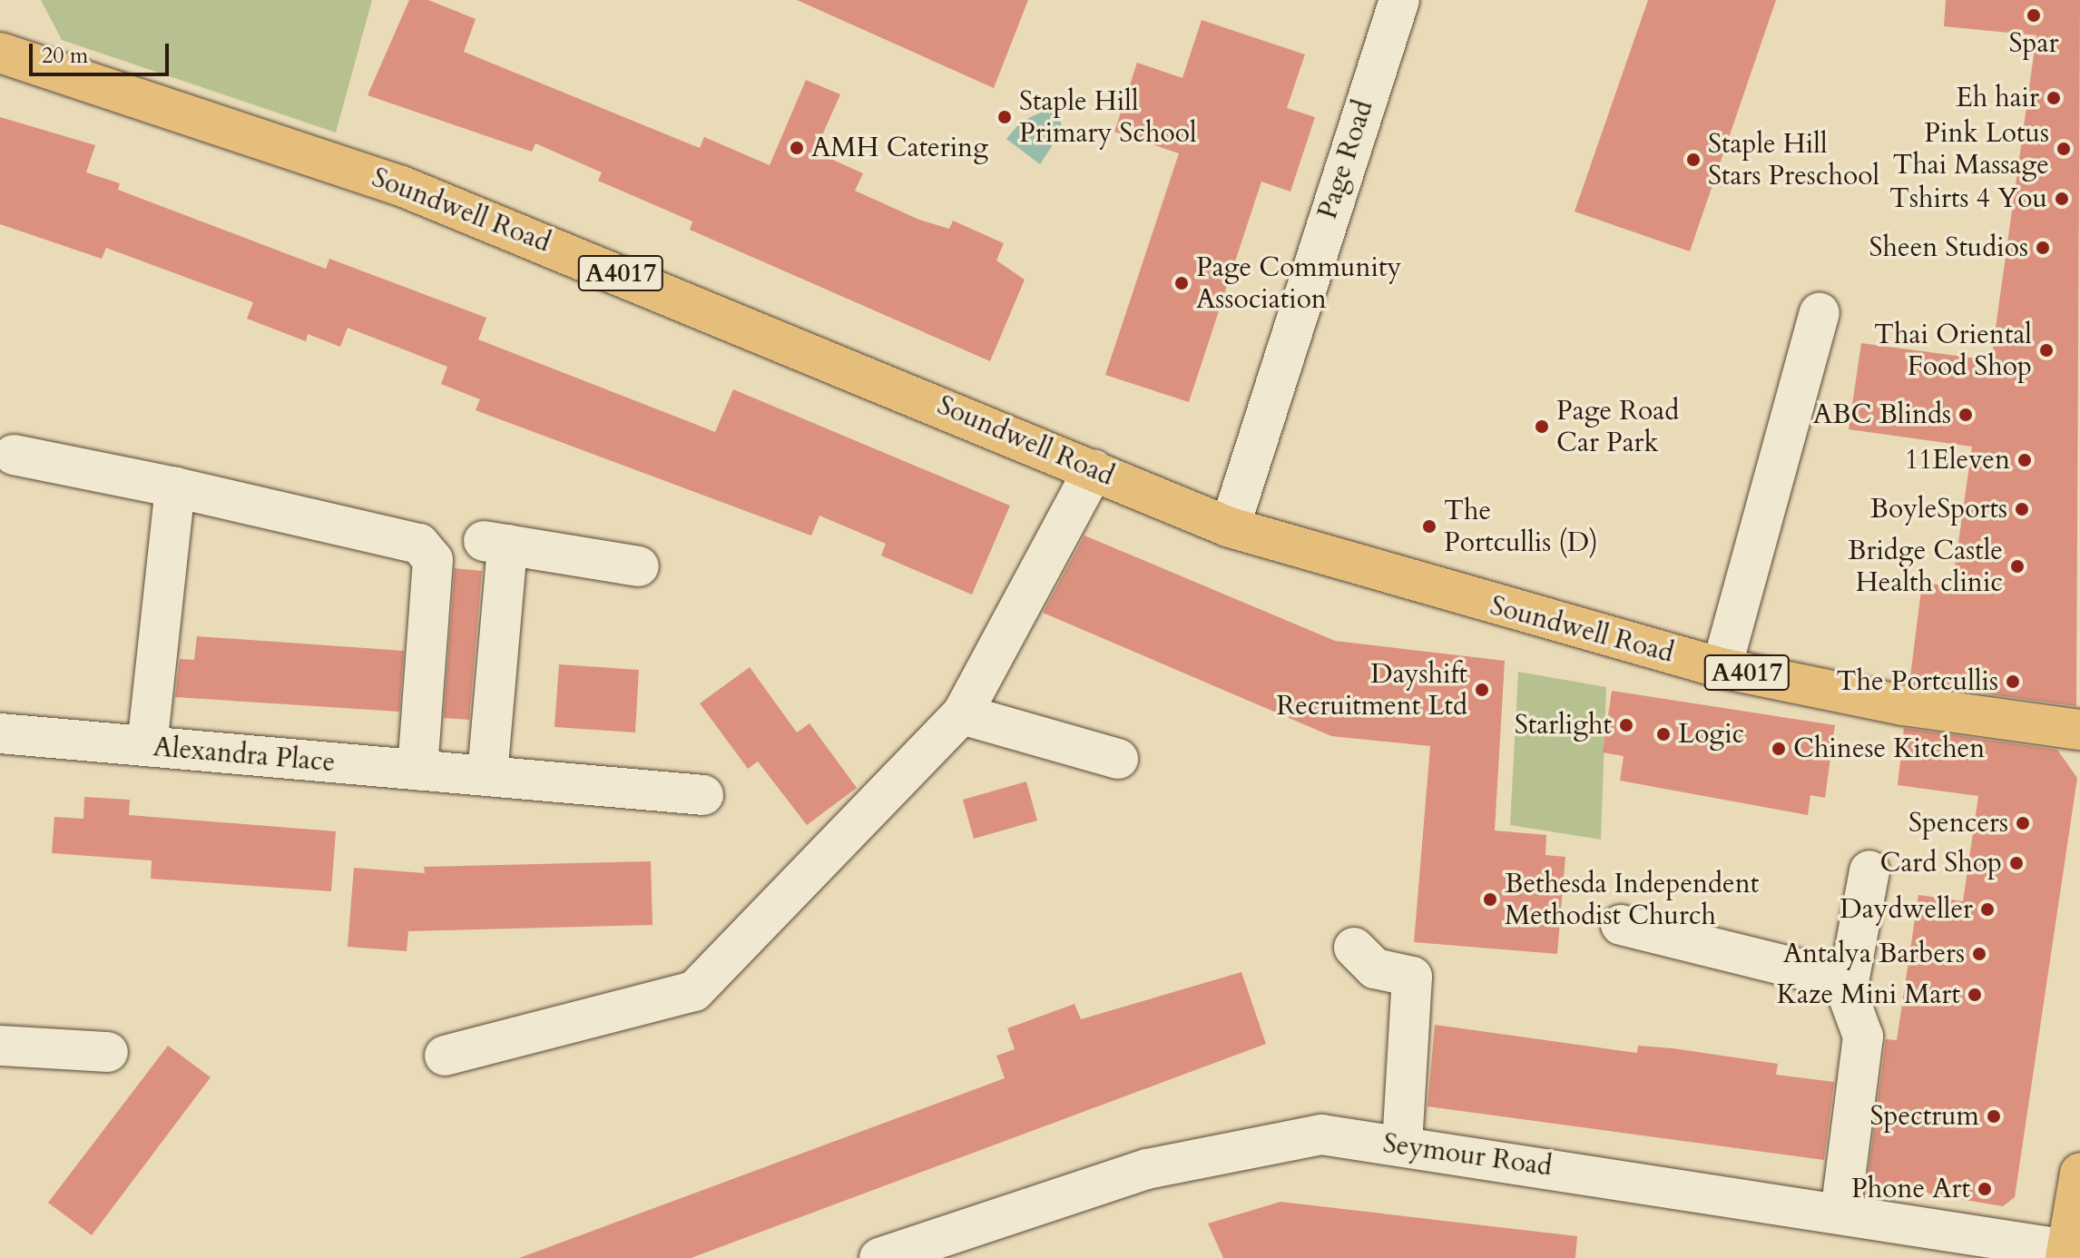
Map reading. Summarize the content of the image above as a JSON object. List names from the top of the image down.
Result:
{
  "streets": {
    "main road": ["Soundwell Road", "A4017"],
    "street": ["Page Road", "Alexandra Place", "Seymour Road"]
  },
  "crossings": [
    ["Page Road", "Soundwell Road"]
  ],
  "places": [
    "Spar",
    "Eh hair",
    "Staple Hill Primary School",
    "AMH Catering",
    "Pink Lotus Thai Massage",
    "Staple Hill Stars Preschool",
    "Tshirts 4 You",
    "Sheen Studios",
    "Page Community Association",
    "Thai Oriental Food Shop",
    "ABC Blinds",
    "Page Road Car Park",
    "11Eleven",
    "BoyleSports",
    "The Portcullis (D)",
    "Bridge Castle Health clinic",
    "The Portcullis",
    "Dayshift Recruitment Ltd",
    "Starlight",
    "Logic",
    "Chinese Kitchen",
    "Spencers",
    "Card Shop",
    "Bethesda Independent Methodist Church",
    "Daydweller",
    "Antalya Barbers",
    "Kaze Mini Mart",
    "Spectrum",
    "Phone Art"
  ],
  "scale_bar": "20 m"
}
